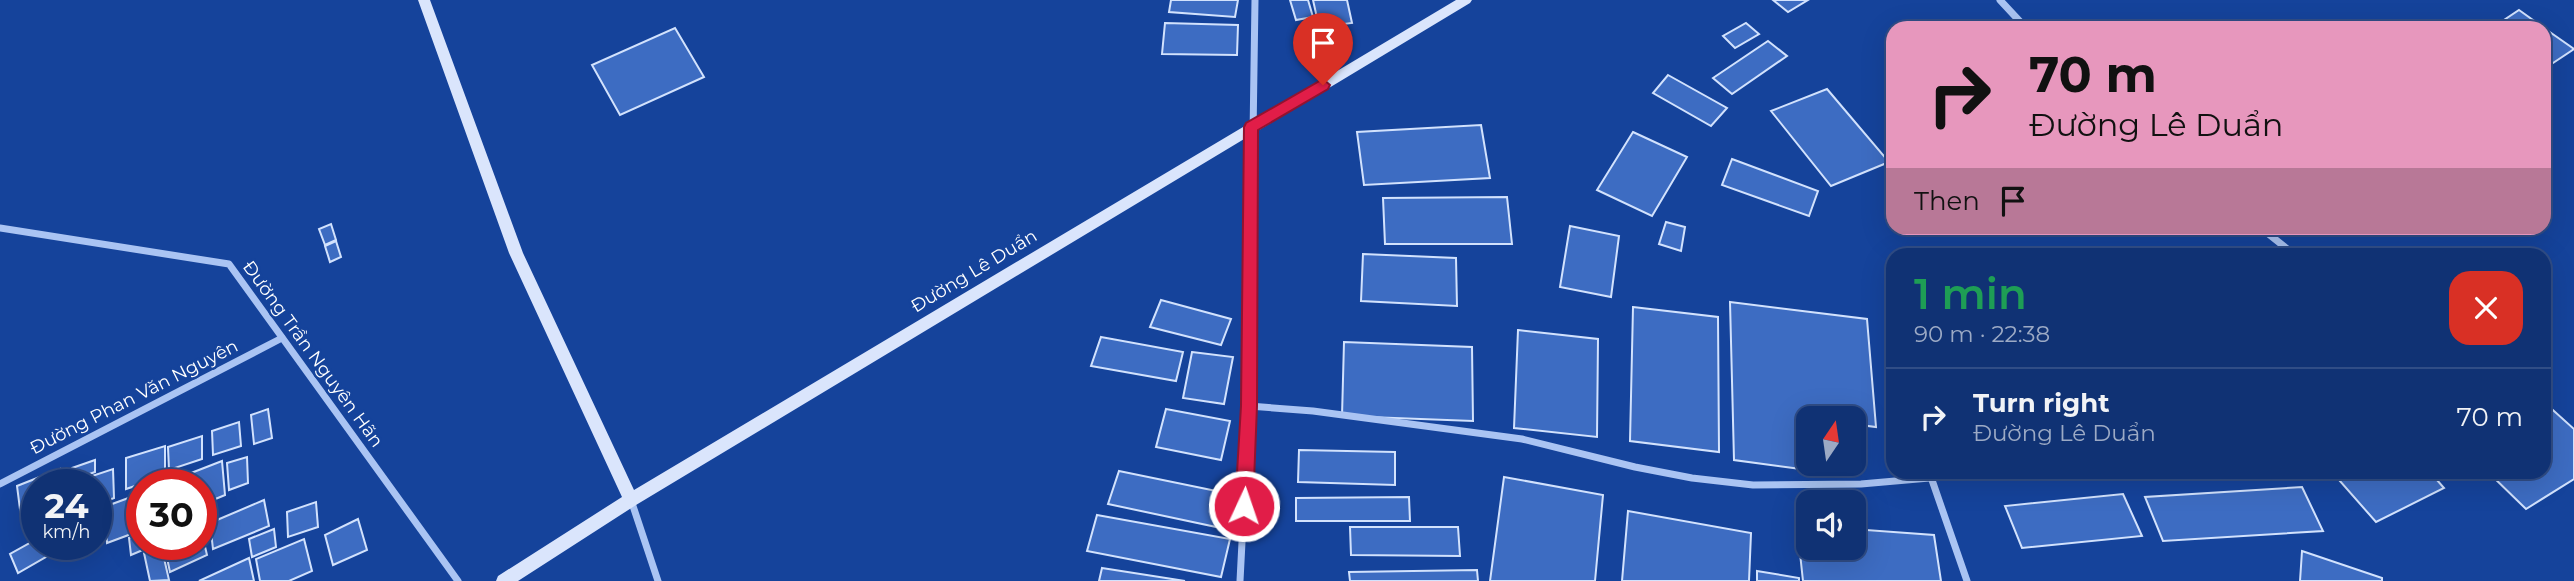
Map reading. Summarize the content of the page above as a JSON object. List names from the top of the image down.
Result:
{
  "streets": {
    "street": ["Đường Lê Duẩn", "Đường Trần Nguyên Hãn", "Đường Phan Văn Nguyên"]
  },
  "crossings": [
    ["Đường Trần Nguyên Hãn", "Đường Phan Văn Nguyên"]
  ],
  "north": "top",
  "page": {
    "turn": ["70 m", "Đường Lê Duẩn"],
    "then": "Then",
    "heading": ["1 min", "90 m · 22:38"],
    "list": [
      {
        "name": "Turn right",
        "note": "Đường Lê Duẩn",
        "value": "70 m"
      }
    ],
    "speed": "24 km/h",
    "limit": "30"
  }
}
